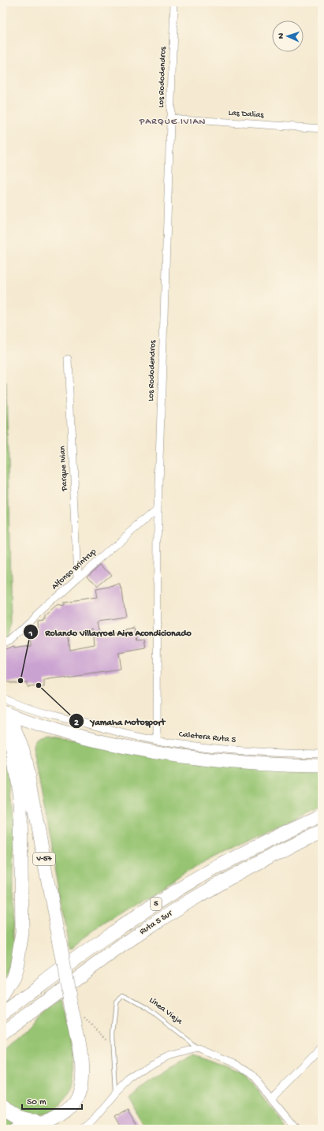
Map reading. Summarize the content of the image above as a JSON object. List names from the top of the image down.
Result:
{
  "streets": {
    "highway": ["V-57", "5", "Ruta 5 Sur"],
    "street": [
      "Los Rododendros",
      "Las Dalias",
      "Parque Ivian",
      "Alfonso Brintrup",
      "Caletera Ruta 5"
    ],
    "lane": ["Línea Vieja"]
  },
  "crossings": [
    ["Los Rododendros", "Las Dalias"],
    ["Los Rododendros", "Alfonso Brintrup"],
    ["Los Rododendros", "Caletera Ruta 5"],
    ["Parque Ivian", "Alfonso Brintrup"]
  ],
  "districts": ["PARQUE IVIAN"],
  "places": ["Rolando Villarroel Aire Acondicionado", "Yamaha Motosport"],
  "scale_bar": "50 m",
  "north": "left"
}
